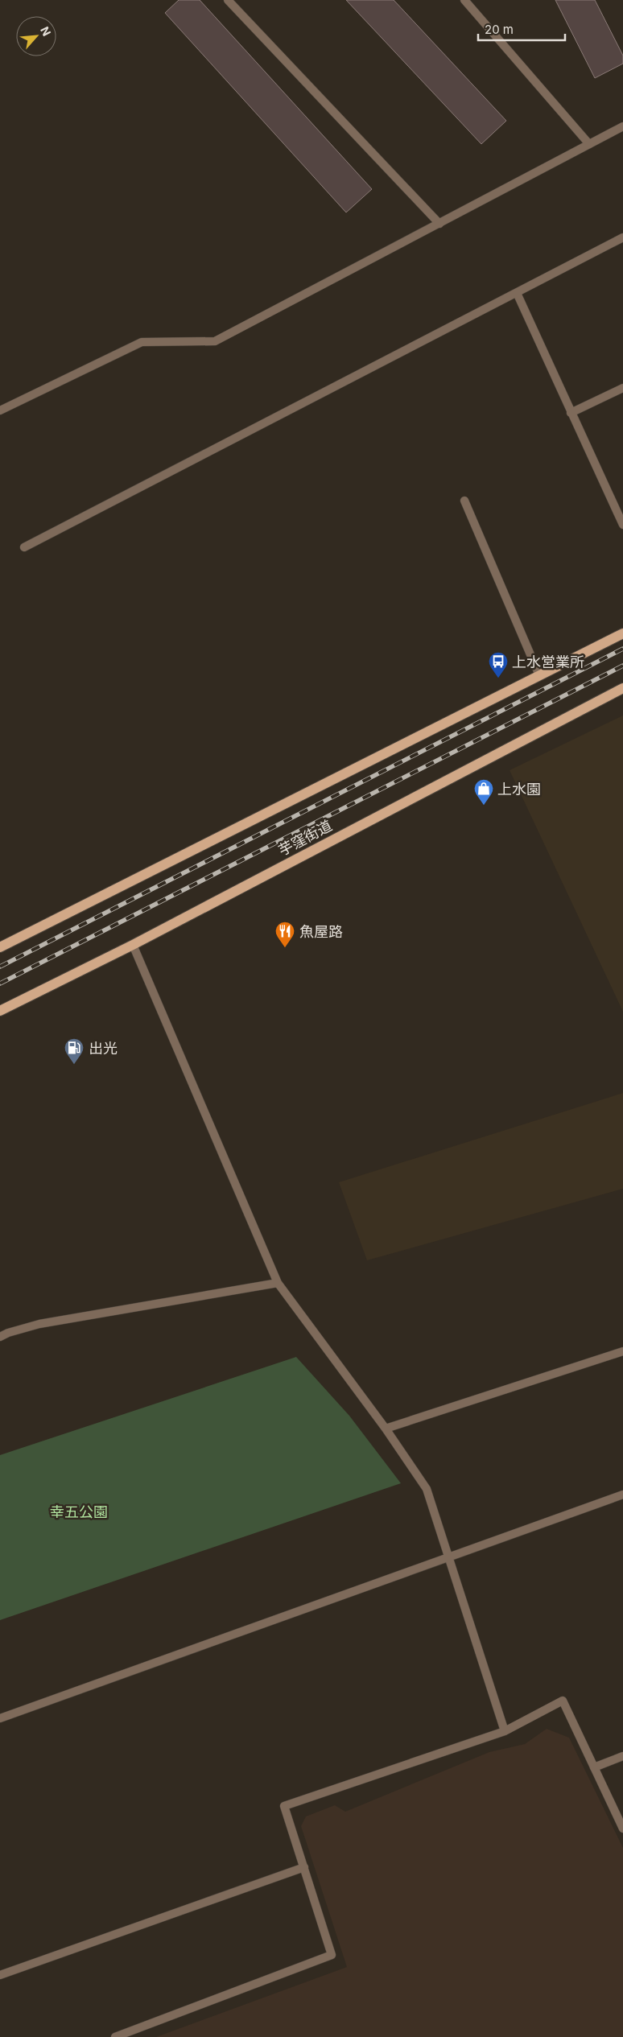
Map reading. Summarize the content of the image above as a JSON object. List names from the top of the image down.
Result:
{
  "streets": {
    "main road": ["芋窪街道"]
  },
  "parks": ["幸五公園"],
  "places": {
    "bus stop": ["上水営業所"],
    "shop": ["上水園"],
    "restaurant": ["魚屋路"],
    "fuel station": ["出光"]
  },
  "scale_bar": "20 m",
  "north": "top right"
}
